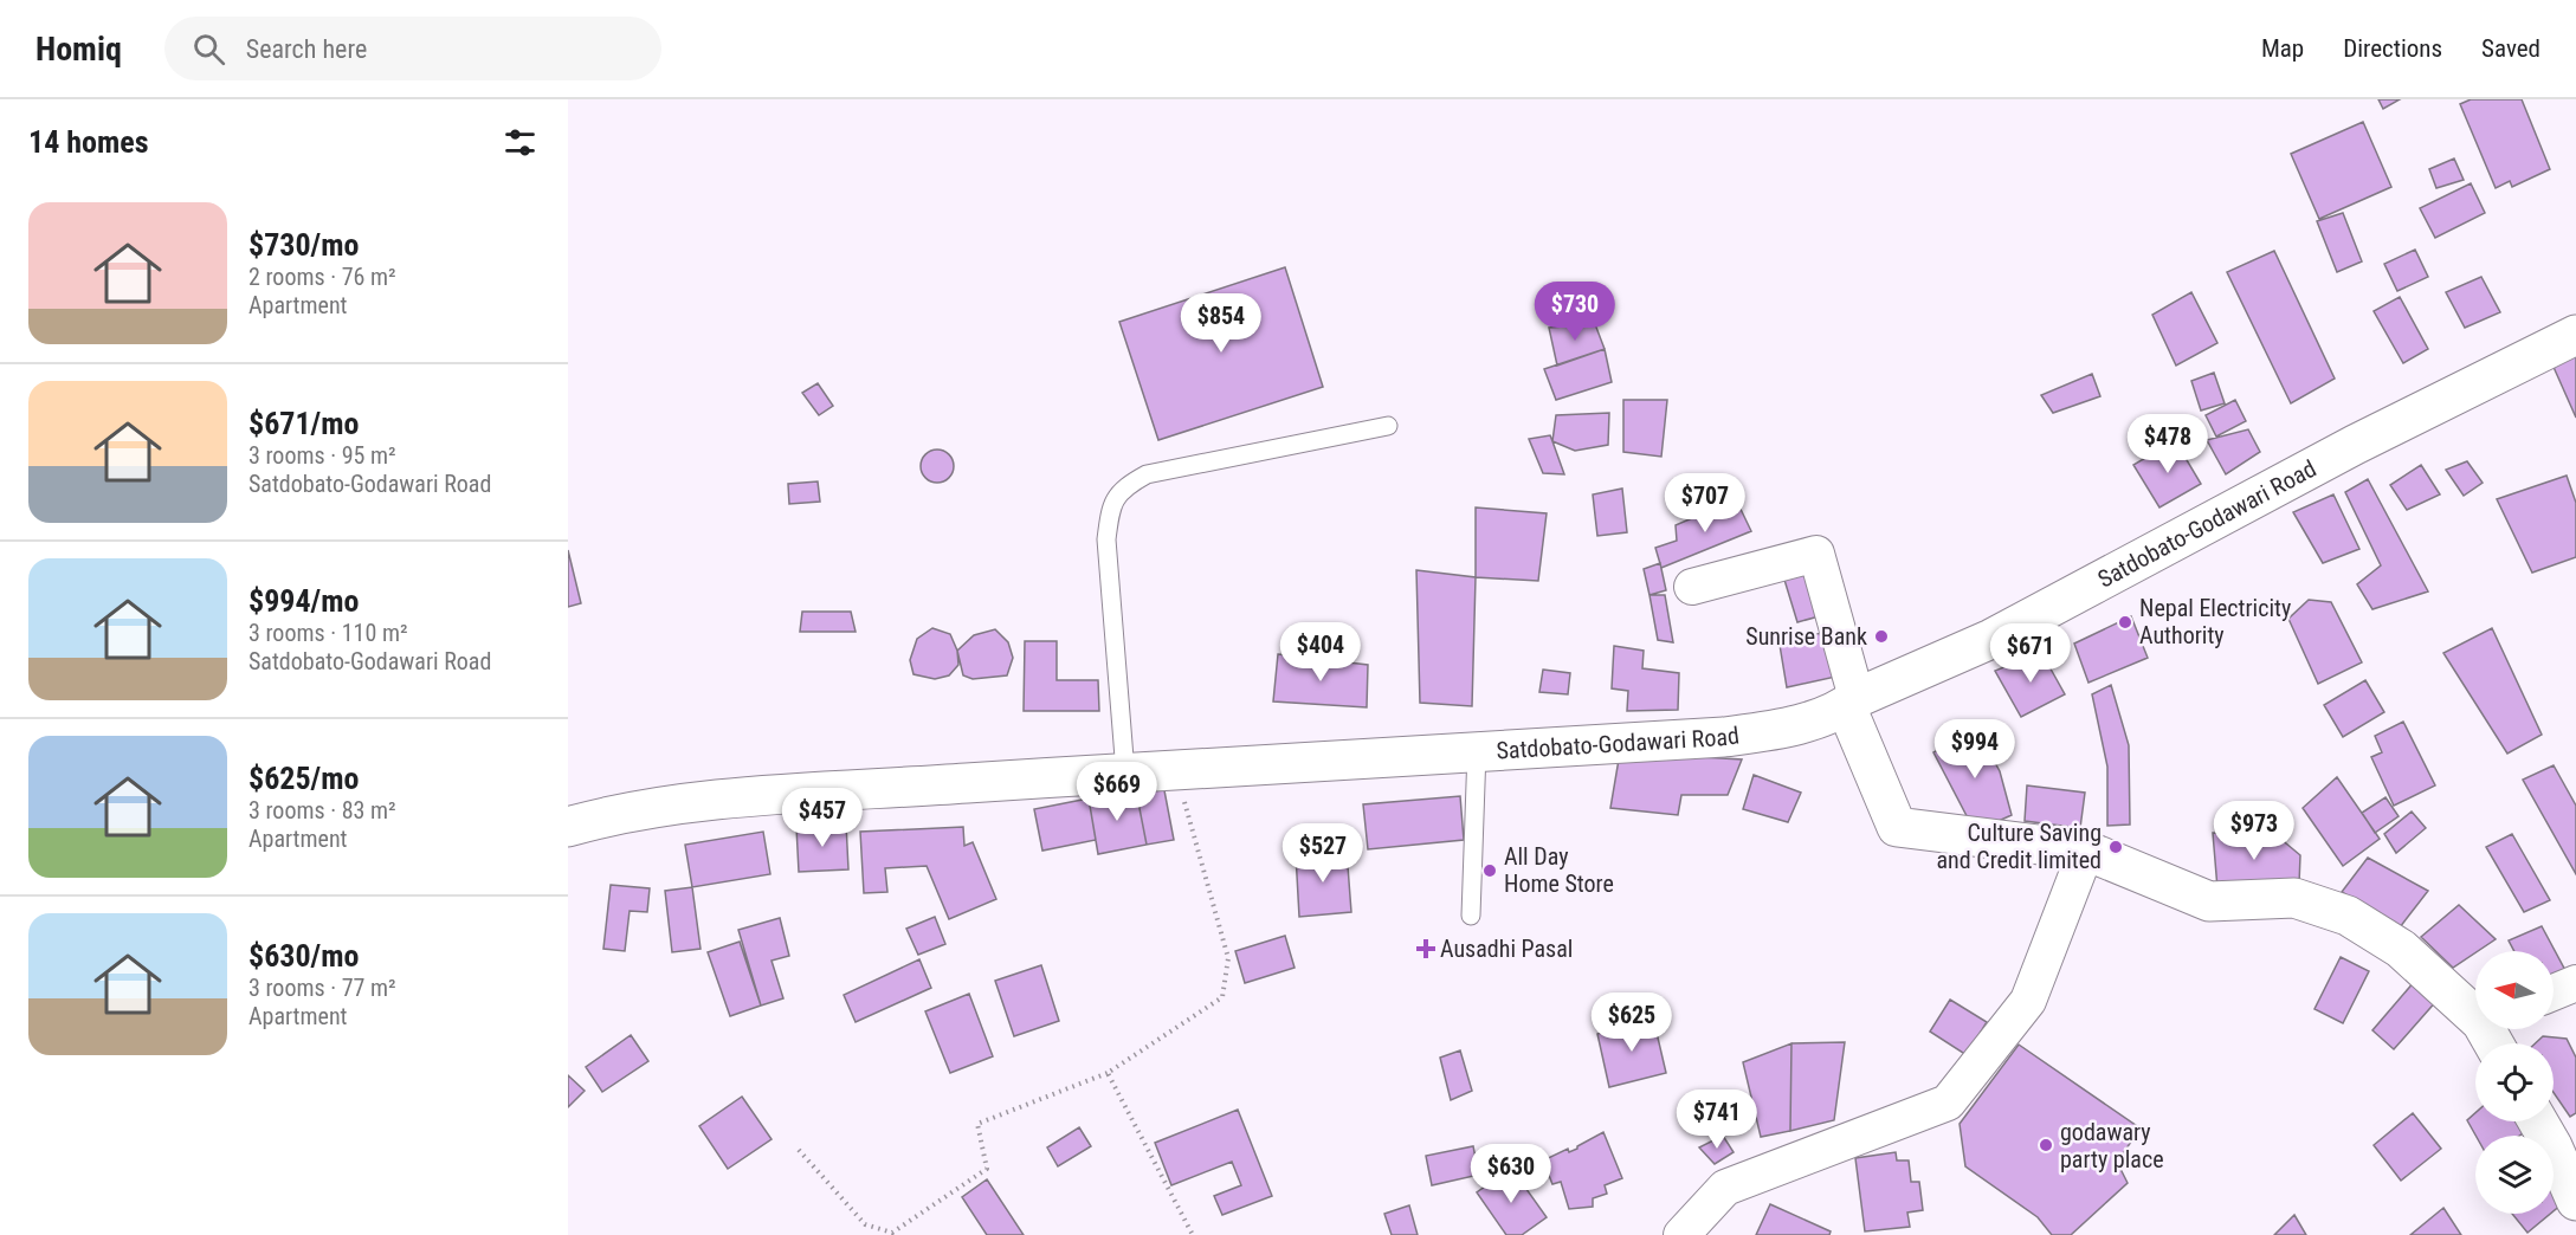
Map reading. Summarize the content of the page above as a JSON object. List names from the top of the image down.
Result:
{
  "streets": {
    "street": ["Satdobato-Godawari Road"]
  },
  "places": {
    "other": [
      "Nepal Electricity Authority",
      "Sunrise Bank",
      "Culture Saving and Credit limited",
      "All Day Home Store",
      "godawary party place"
    ],
    "health": ["Ausadhi Pasal"]
  },
  "north": "left",
  "page": {
    "header": "Homiq",
    "search": "Search here",
    "nav": ["Map", "Directions", "Saved"],
    "heading": "14 homes",
    "list": [
      {
        "name": "$730/mo",
        "note": "2 rooms · 76 m² · Apartment"
      },
      {
        "name": "$671/mo",
        "note": "3 rooms · 95 m² · Satdobato-Godawari Road"
      },
      {
        "name": "$994/mo",
        "note": "3 rooms · 110 m² · Satdobato-Godawari Road"
      },
      {
        "name": "$625/mo",
        "note": "3 rooms · 83 m² · Apartment"
      },
      {
        "name": "$630/mo",
        "note": "3 rooms · 77 m² · Apartment"
      }
    ],
    "price": [
      "$730",
      "$854",
      "$478",
      "$707",
      "$404",
      "$671",
      "$994",
      "$669",
      "$457",
      "$973",
      "$527",
      "$625",
      "$741",
      "$630"
    ]
  }
}
